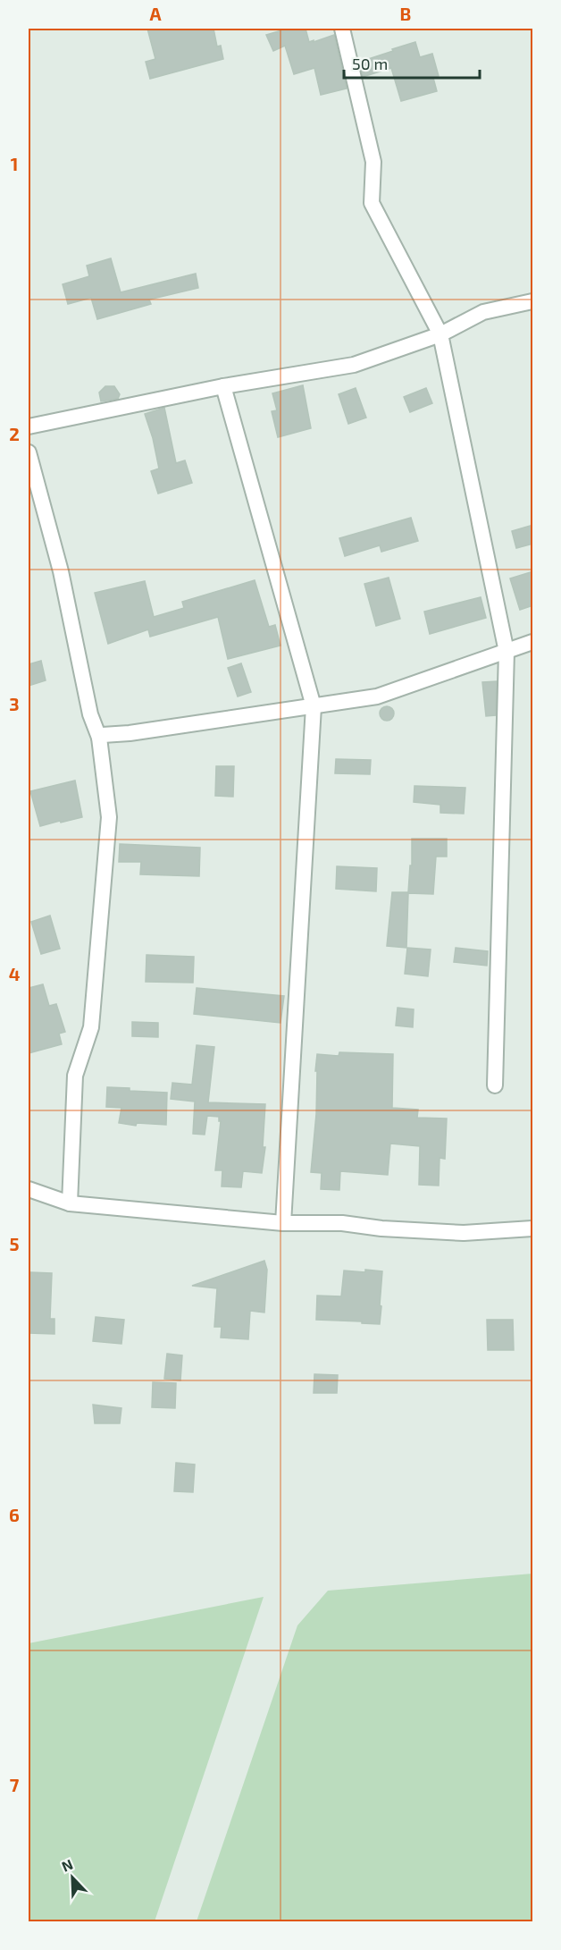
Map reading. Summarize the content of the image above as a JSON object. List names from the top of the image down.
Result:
{
  "scale_bar": "50 m",
  "north": "top left",
  "grid": {
    "columns": ["A", "B"],
    "rows": [
      "1",
      "2",
      "3",
      "4",
      "5",
      "6",
      "7"
    ]
  }
}
